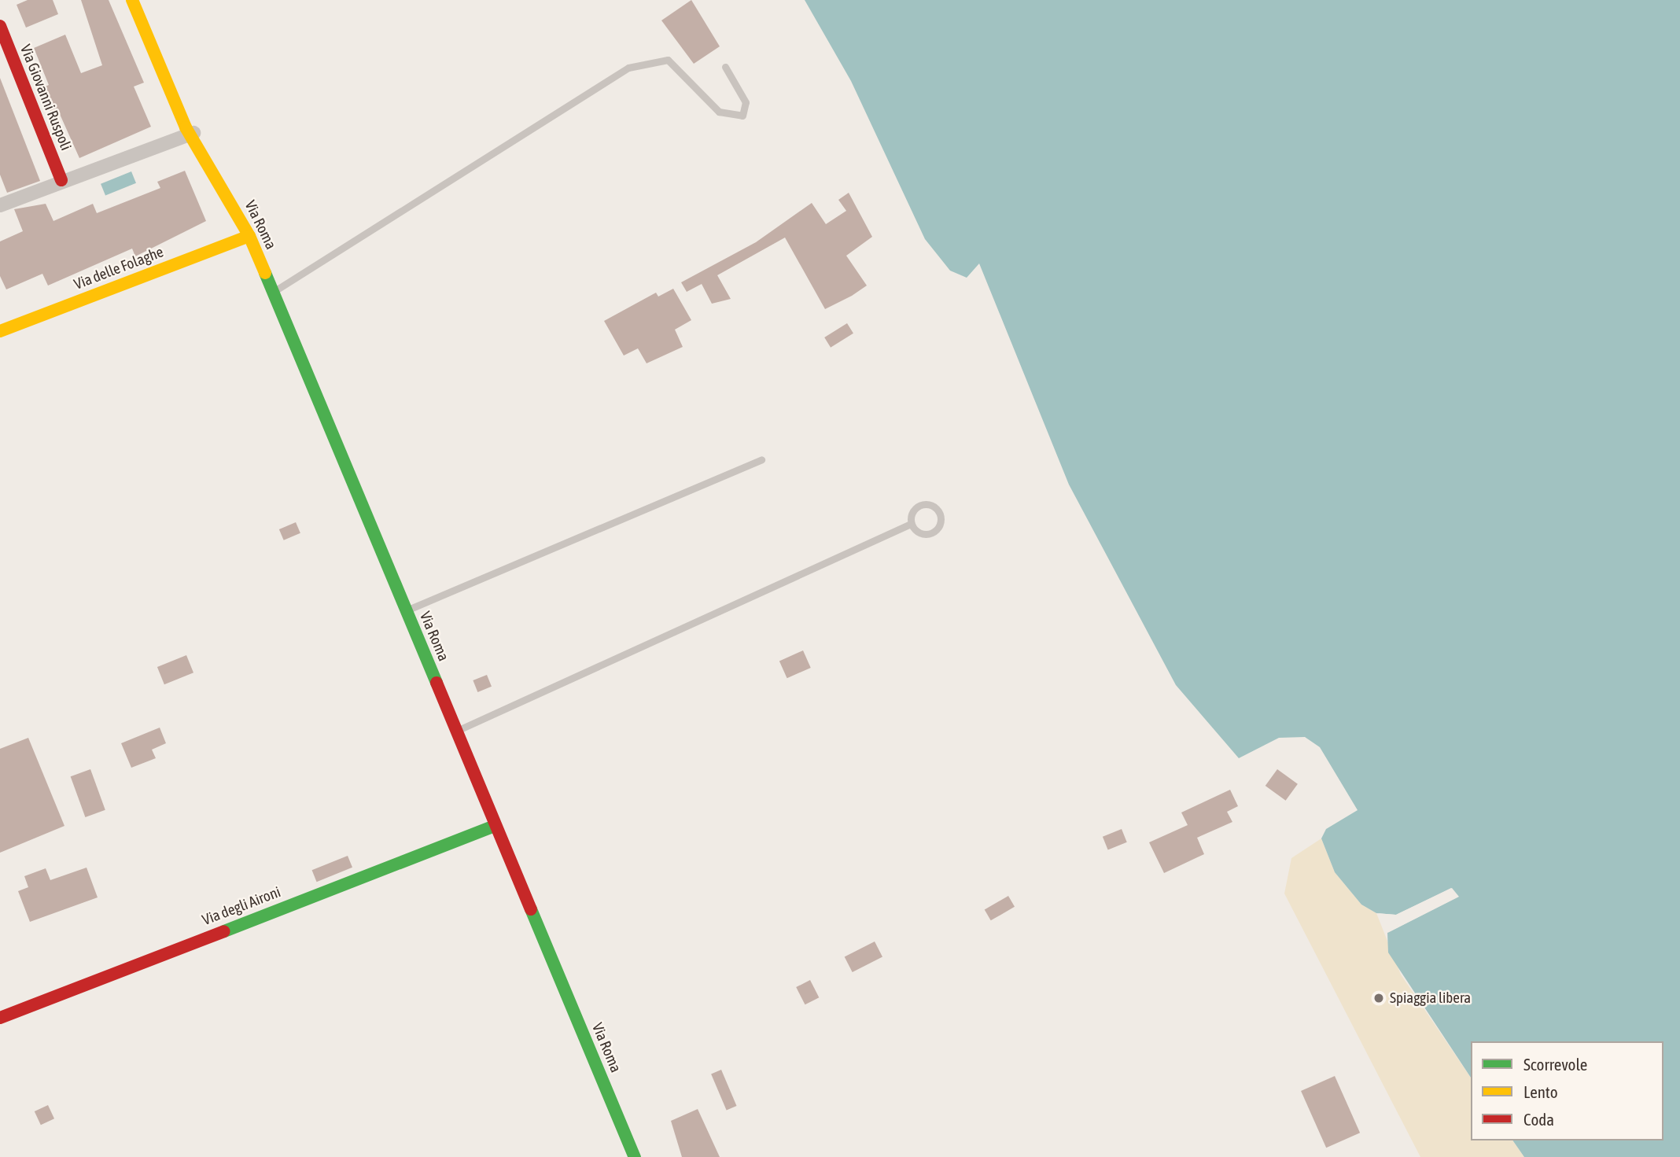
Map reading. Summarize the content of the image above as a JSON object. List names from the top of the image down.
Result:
{
  "streets": {
    "street": [
      "Via Giovanni Ruspoli",
      "Via Roma",
      "Via delle Folaghe",
      "Via degli Aironi"
    ]
  },
  "crossings": [
    ["Via Roma", "Via delle Folaghe"],
    ["Via Roma", "Via degli Aironi"]
  ],
  "places": ["Spiaggia libera"],
  "legend": ["Scorrevole", "Lento", "Coda"]
}
